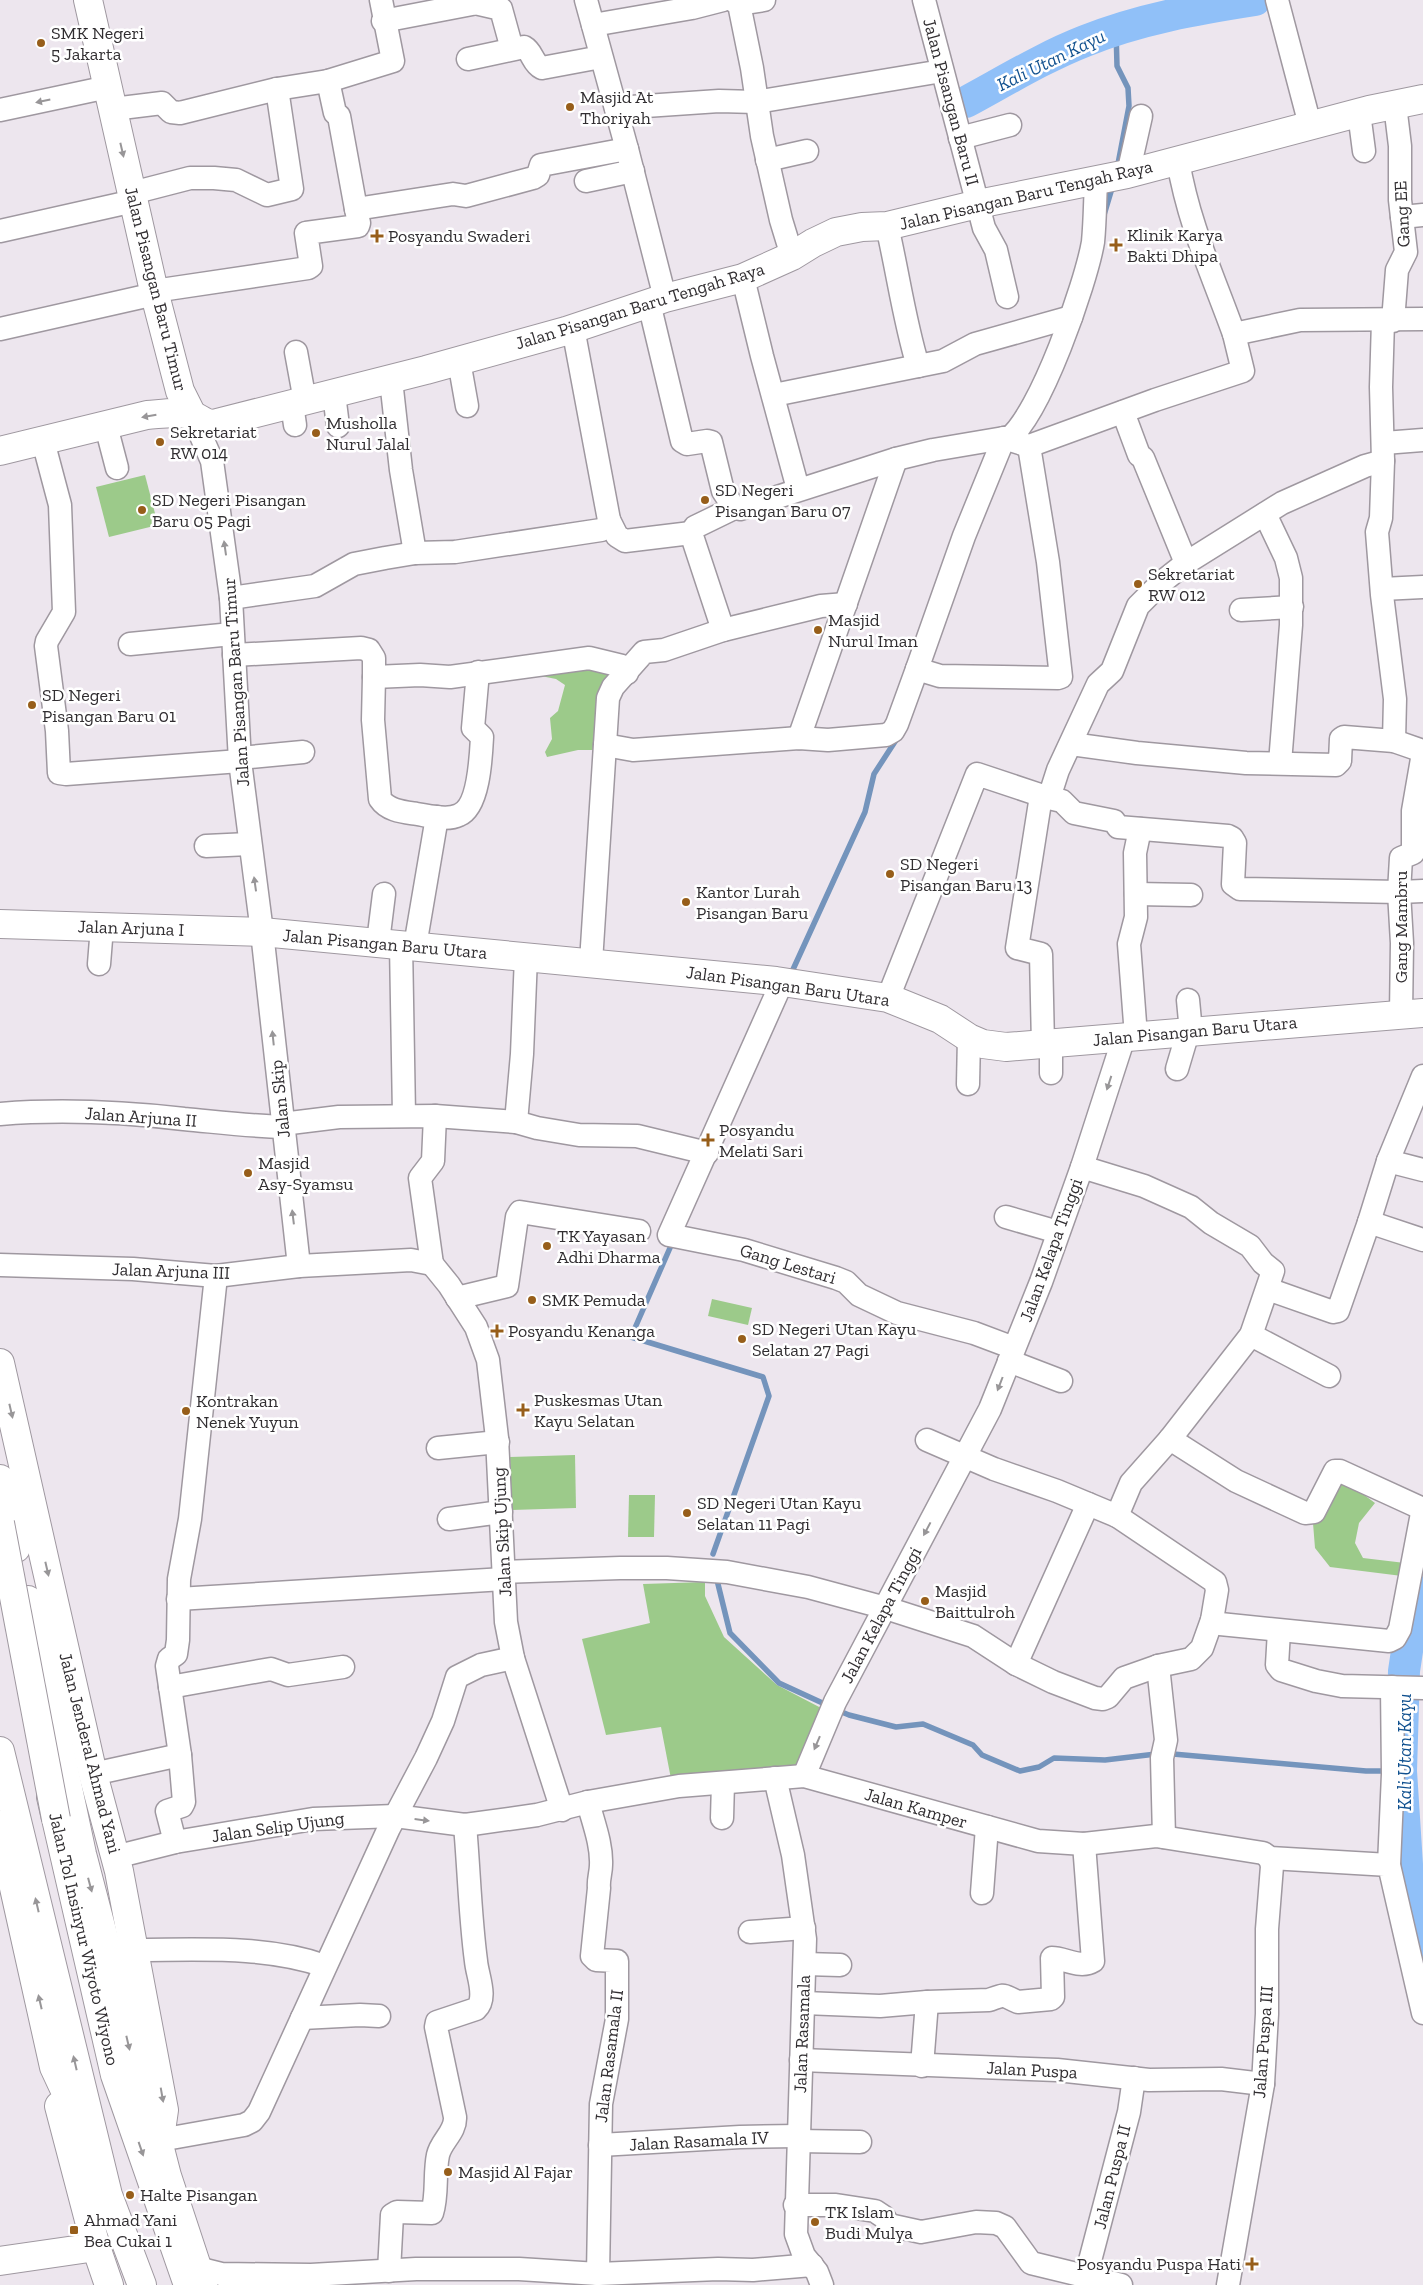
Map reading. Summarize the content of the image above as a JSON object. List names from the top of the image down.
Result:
{
  "streets": {
    "main road": [
      "Jalan Pisangan Baru Tengah Raya",
      "Jalan Pisangan Baru Timur",
      "Jalan Arjuna I",
      "Jalan Pisangan Baru Utara",
      "Jalan Jenderal Ahmad Yani",
      "Jalan Tol Insinyur Wiyoto Wiyono"
    ],
    "street": [
      "Jalan Pisangan Baru II",
      "Gang EE",
      "Gang Mambru",
      "Jalan Skip",
      "Jalan Arjuna II",
      "Jalan Kelapa Tinggi",
      "Gang Lestari",
      "Jalan Arjuna III",
      "Jalan Skip Ujung",
      "Jalan Kamper",
      "Jalan Selip Ujung",
      "Jalan Rasamala",
      "Jalan Puspa III",
      "Jalan Rasamala II",
      "Jalan Puspa",
      "Jalan Rasamala IV",
      "Jalan Puspa II"
    ]
  },
  "crossings": [
    ["Jalan Pisangan Baru II", "Jalan Pisangan Baru Tengah Raya"],
    ["Jalan Pisangan Baru Tengah Raya", "Gang EE"],
    ["Jalan Pisangan Baru Tengah Raya", "Jalan Pisangan Baru Timur"],
    ["Jalan Pisangan Baru Timur", "Jalan Arjuna I"],
    ["Jalan Pisangan Baru Timur", "Jalan Pisangan Baru Utara"],
    ["Jalan Pisangan Baru Timur", "Jalan Skip"],
    ["Gang Mambru", "Jalan Pisangan Baru Utara"],
    ["Jalan Arjuna I", "Jalan Pisangan Baru Utara"],
    ["Jalan Arjuna I", "Jalan Skip"],
    ["Jalan Pisangan Baru Utara", "Jalan Skip"],
    ["Jalan Pisangan Baru Utara", "Jalan Kelapa Tinggi"],
    ["Jalan Skip", "Jalan Arjuna II"],
    ["Jalan Skip", "Jalan Arjuna III"],
    ["Jalan Arjuna II", "Gang Lestari"],
    ["Jalan Kelapa Tinggi", "Gang Lestari"],
    ["Jalan Kelapa Tinggi", "Jalan Kamper"],
    ["Jalan Arjuna III", "Jalan Skip Ujung"],
    ["Jalan Skip Ujung", "Jalan Kamper"],
    ["Jalan Skip Ujung", "Jalan Selip Ujung"],
    ["Jalan Jenderal Ahmad Yani", "Jalan Selip Ujung"],
    ["Jalan Jenderal Ahmad Yani", "Jalan Tol Insinyur Wiyoto Wiyono"],
    ["Jalan Kamper", "Jalan Selip Ujung"],
    ["Jalan Kamper", "Jalan Rasamala"],
    ["Jalan Kamper", "Jalan Puspa III"],
    ["Jalan Kamper", "Jalan Rasamala II"],
    ["Jalan Rasamala", "Jalan Puspa"],
    ["Jalan Rasamala", "Jalan Rasamala IV"],
    ["Jalan Puspa III", "Jalan Puspa"],
    ["Jalan Rasamala II", "Jalan Rasamala IV"],
    ["Jalan Puspa", "Jalan Puspa II"]
  ],
  "water": ["Kali Utan Kayu"],
  "places": {
    "other": [
      "SMK Negeri 5 Jakarta",
      "Masjid At Thoriyah",
      "Musholla Nurul Jalal",
      "Sekretariat RW 014",
      "SD Negeri Pisangan Baru 07",
      "SD Negeri Pisangan Baru 05 Pagi",
      "Sekretariat RW 012",
      "Masjid Nurul Iman",
      "SD Negeri Pisangan Baru 01",
      "SD Negeri Pisangan Baru 13",
      "Kantor Lurah Pisangan Baru",
      "Masjid Asy-Syamsu",
      "TK Yayasan Adhi Dharma",
      "SMK Pemuda",
      "SD Negeri Utan Kayu Selatan 27 Pagi",
      "Kontrakan Nenek Yuyun",
      "SD Negeri Utan Kayu Selatan 11 Pagi",
      "Masjid Baittulroh",
      "Masjid Al Fajar",
      "Halte Pisangan",
      "TK Islam Budi Mulya"
    ],
    "health": [
      "Posyandu Swaderi",
      "Klinik Karya Bakti Dhipa",
      "Posyandu Melati Sari",
      "Posyandu Kenanga",
      "Puskesmas Utan Kayu Selatan",
      "Posyandu Puspa Hati"
    ],
    "transit": ["Ahmad Yani Bea Cukai 1"]
  }
}
